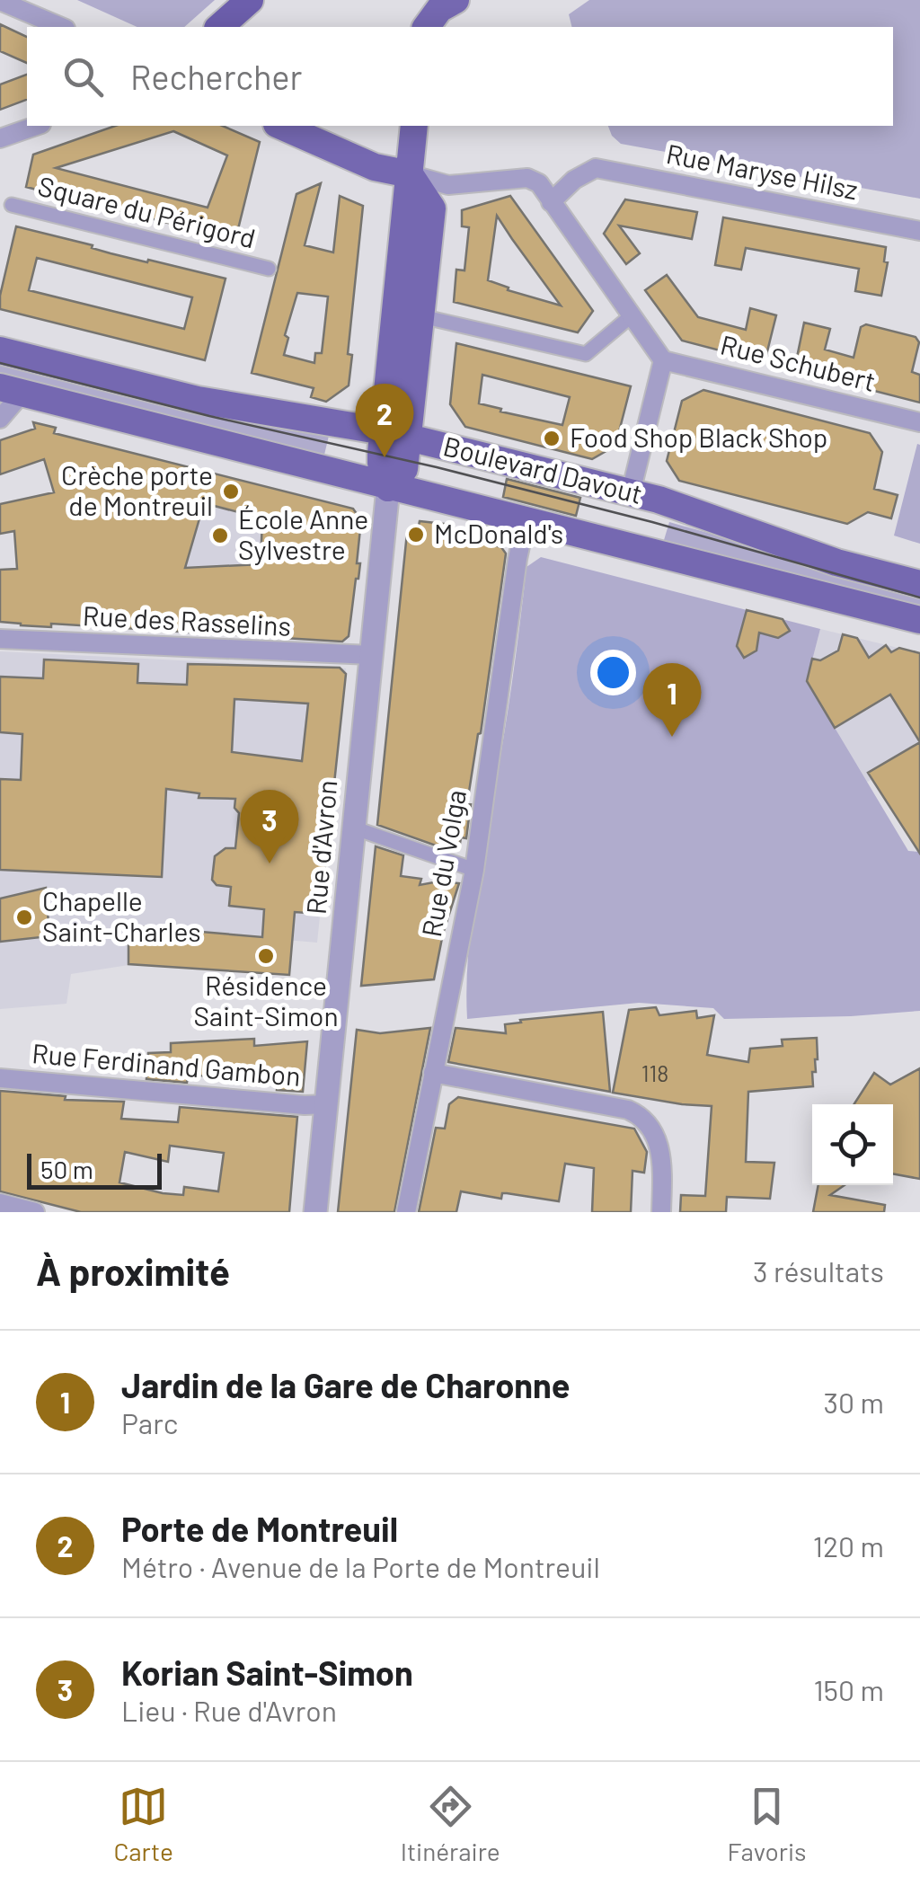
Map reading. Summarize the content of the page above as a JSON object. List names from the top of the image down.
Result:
{
  "streets": {
    "main road": ["Boulevard Davout"],
    "street": [
      "Rue Maryse Hilsz",
      "Square du Périgord",
      "Rue Schubert",
      "Rue des Rasselins",
      "Rue d'Avron",
      "Rue du Volga",
      "Rue Ferdinand Gambon"
    ]
  },
  "crossings": [
    ["Boulevard Davout", "Rue d'Avron"],
    ["Boulevard Davout", "Rue du Volga"],
    ["Rue des Rasselins", "Rue d'Avron"],
    ["Rue d'Avron", "Rue Ferdinand Gambon"]
  ],
  "places": [
    "Food Shop Black Shop",
    "Crèche porte de Montreuil",
    "McDonald's",
    "École Anne Sylvestre",
    "Chapelle Saint-Charles",
    "Résidence Saint-Simon"
  ],
  "house_numbers": ["118"],
  "scale_bar": "50 m",
  "page": {
    "search": "Rechercher",
    "pins": ["2", "1", "3"],
    "scale": "50 m",
    "heading": ["À proximité", "3 résultats"],
    "list": [
      {
        "mark": "1",
        "name": "Jardin de la Gare de Charonne",
        "note": "Parc",
        "value": "30 m"
      },
      {
        "mark": "2",
        "name": "Porte de Montreuil",
        "note": "Métro · Avenue de la Porte de Montreuil",
        "value": "120 m"
      },
      {
        "mark": "3",
        "name": "Korian Saint-Simon",
        "note": "Lieu · Rue d'Avron",
        "value": "150 m"
      }
    ],
    "nav": ["Carte", "Itinéraire", "Favoris"]
  }
}
